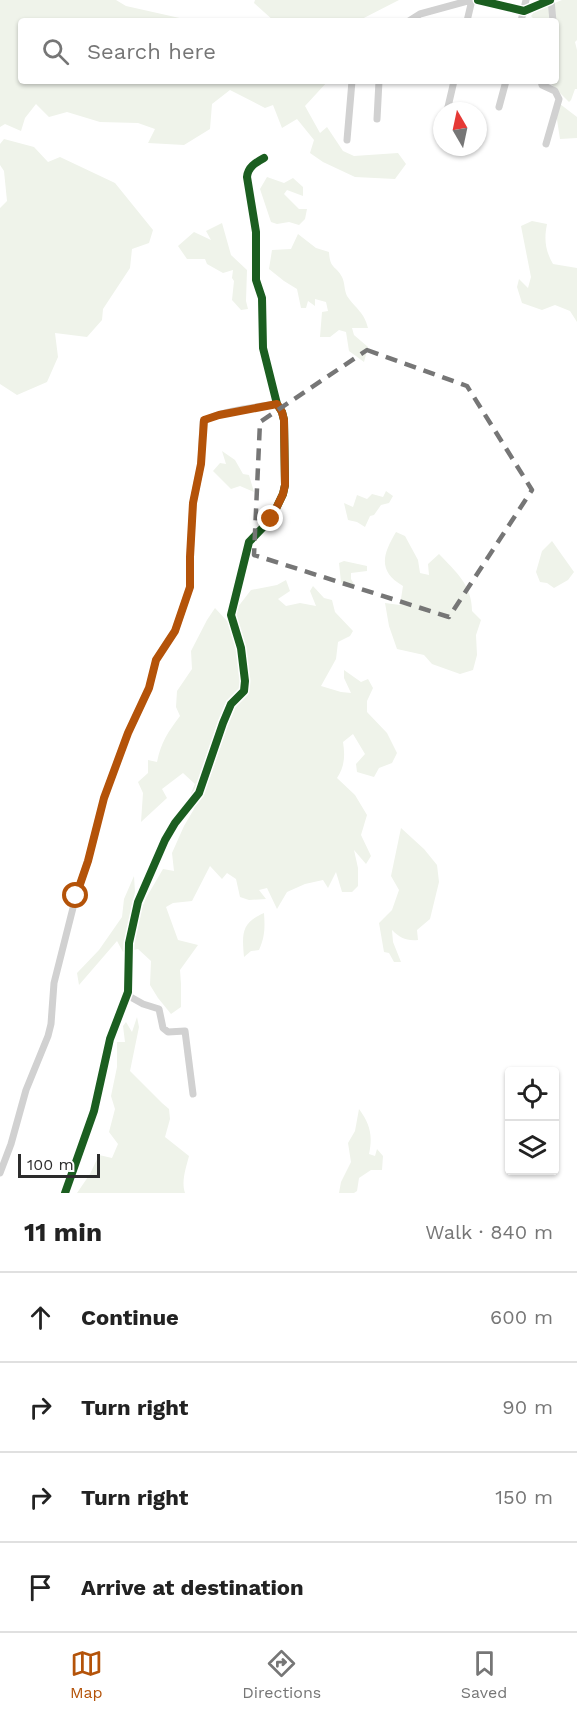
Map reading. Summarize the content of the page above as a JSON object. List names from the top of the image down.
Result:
{
  "scale_bar": "100 m",
  "north": "top",
  "page": {
    "search": "Search here",
    "scale": "100 m",
    "heading": ["11 min", "Walk · 840 m"],
    "list": [
      ["Continue", "600 m"],
      ["Turn right", "90 m"],
      ["Turn right", "150 m"],
      "Arrive at destination"
    ],
    "nav": ["Map", "Directions", "Saved"]
  }
}
